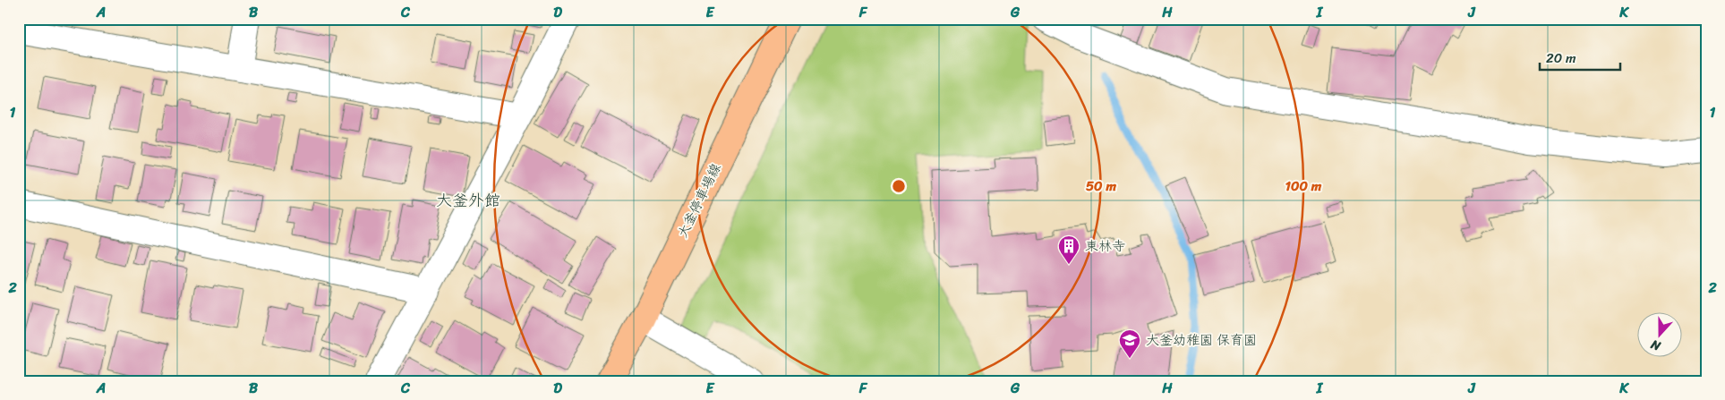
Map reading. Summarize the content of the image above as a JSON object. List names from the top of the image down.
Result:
{
  "streets": {
    "main road": ["大釜停車場線"]
  },
  "districts": ["大釜外館"],
  "places": {
    "building": ["東林寺"],
    "school or university": ["大釜幼稚園 保育園"]
  },
  "scale_bar": "20 m",
  "north": "bottom",
  "grid": {
    "columns": [
      "A",
      "B",
      "C",
      "D",
      "E",
      "F",
      "G",
      "H",
      "I",
      "J",
      "K"
    ],
    "rows": ["1", "2"]
  },
  "rings": ["50 m", "100 m"]
}
